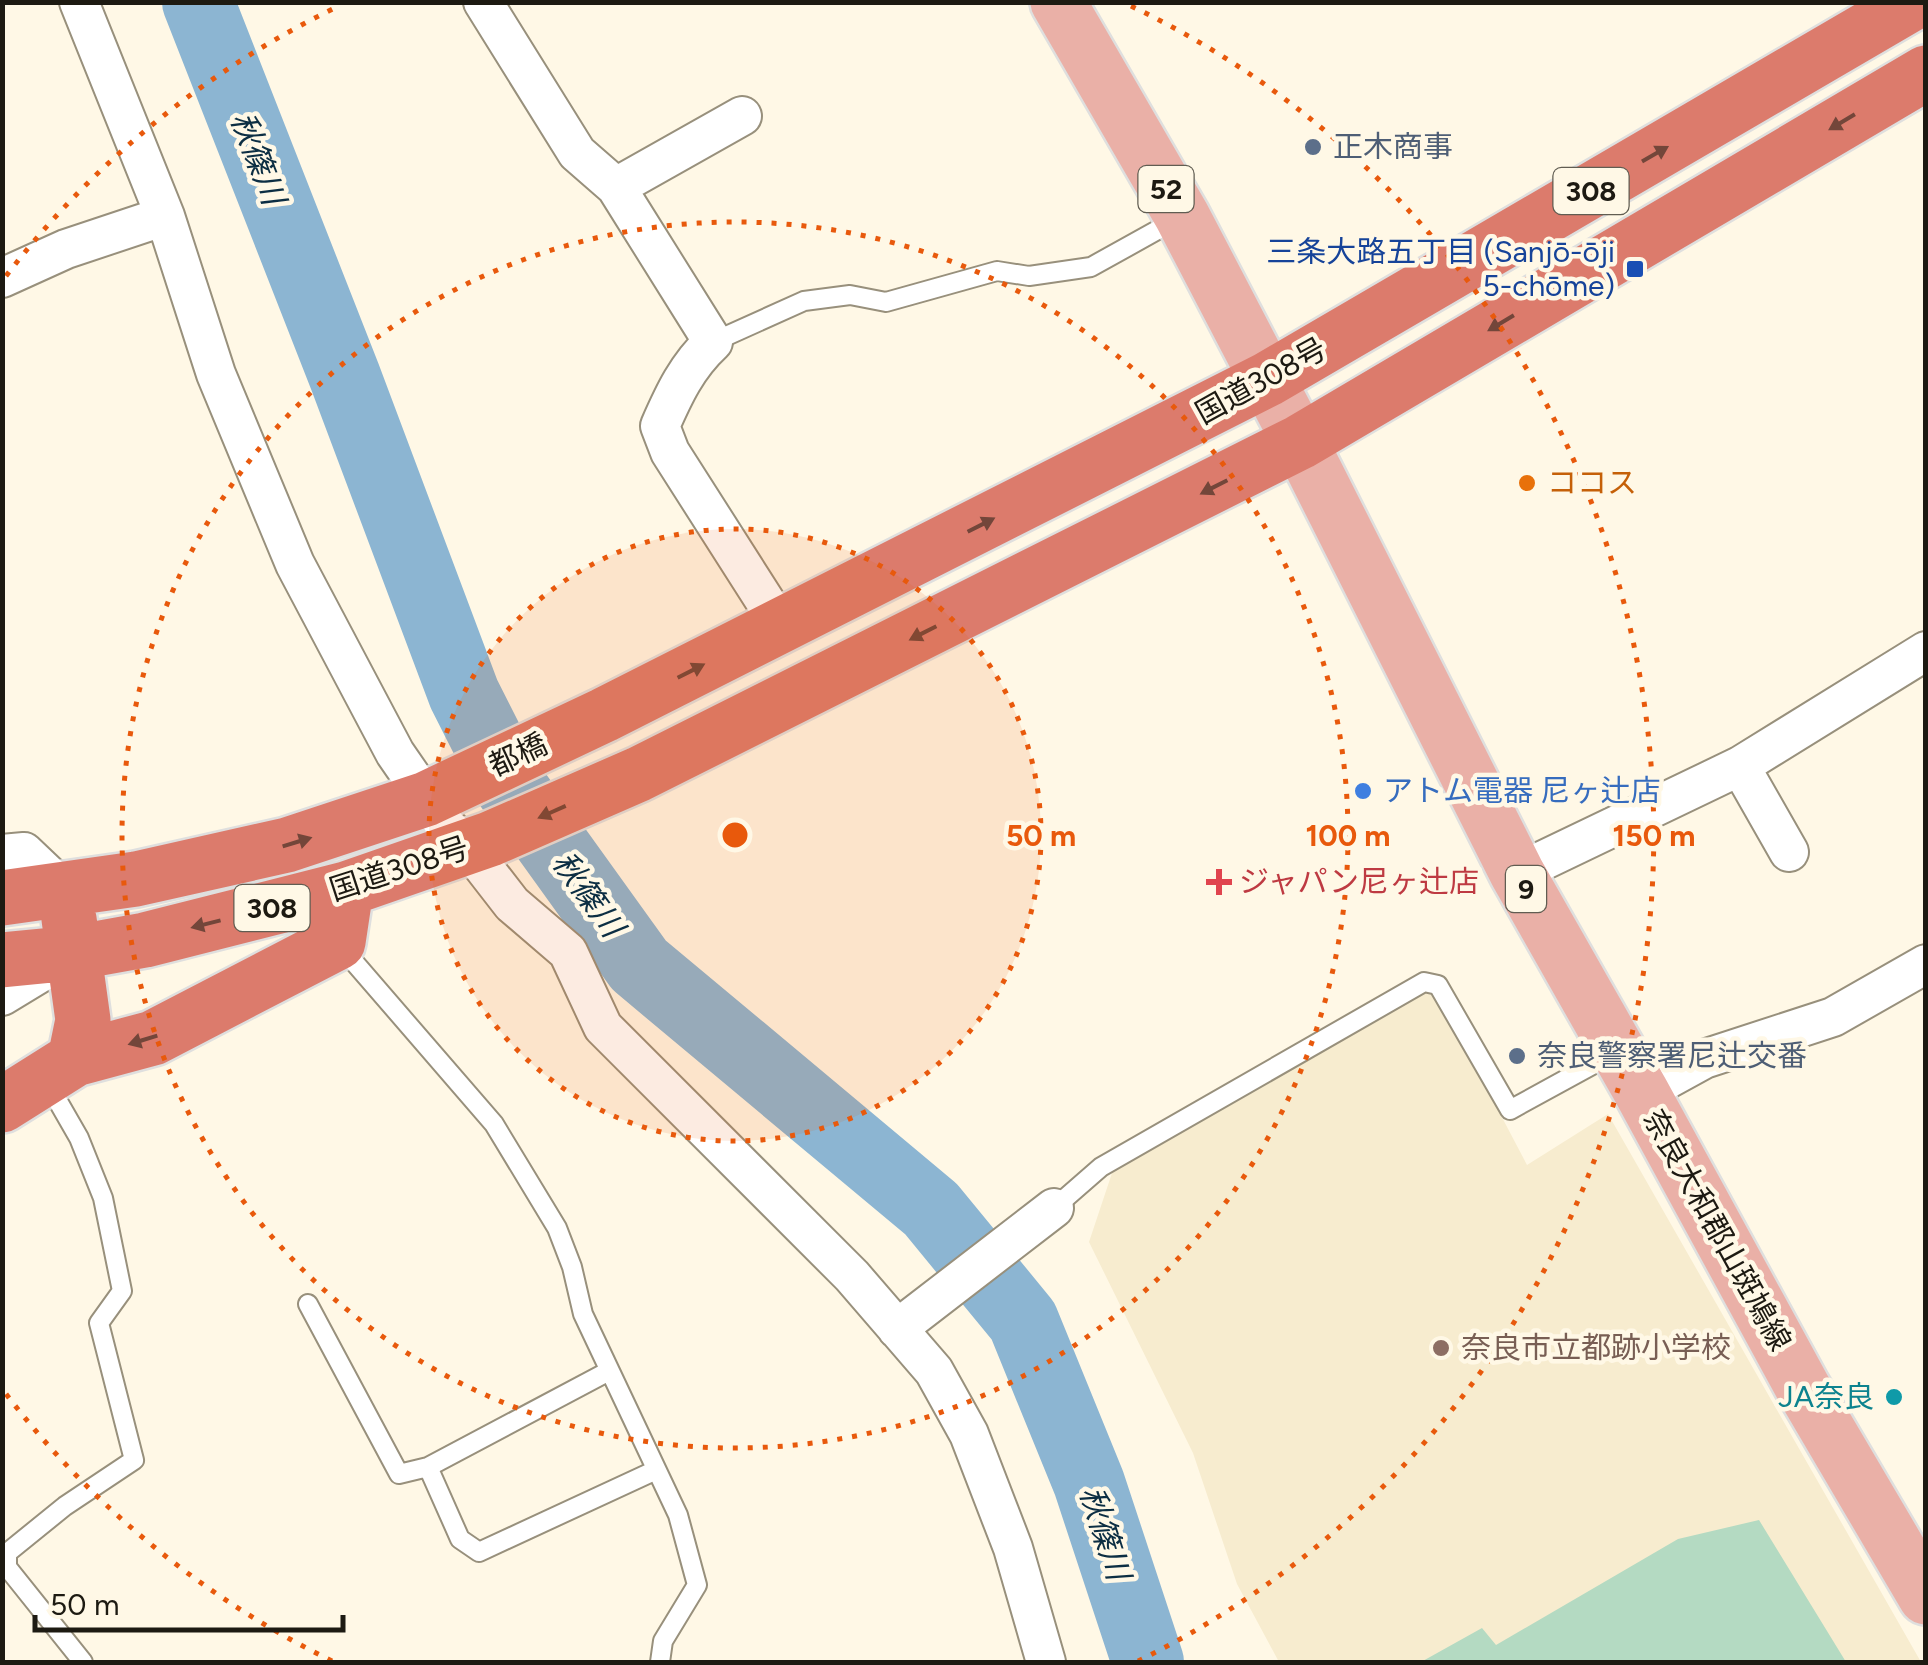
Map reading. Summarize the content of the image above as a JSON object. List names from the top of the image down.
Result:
{
  "streets": {
    "highway": ["308", "国道308号", "都橋"],
    "main road": ["52", "9", "奈良大和郡山斑鳩線"]
  },
  "crossings": [
    ["52", "国道308号"],
    ["52", "奈良大和郡山斑鳩線"],
    ["308", "国道308号"],
    ["308", "奈良大和郡山斑鳩線"],
    ["国道308号", "都橋"],
    ["国道308号", "奈良大和郡山斑鳩線"]
  ],
  "water": ["秋篠川"],
  "places": {
    "other": [
      "正木商事",
      "ココス",
      "アトム電器 尼ヶ辻店",
      "奈良警察署尼辻交番",
      "奈良市立都跡小学校",
      "JA奈良"
    ],
    "transit": ["三条大路五丁目 (Sanjō-ōji 5-chōme)"],
    "health": ["ジャパン尼ヶ辻店"]
  },
  "scale_bar": "50 m",
  "rings": ["50 m", "100 m", "150 m"]
}
